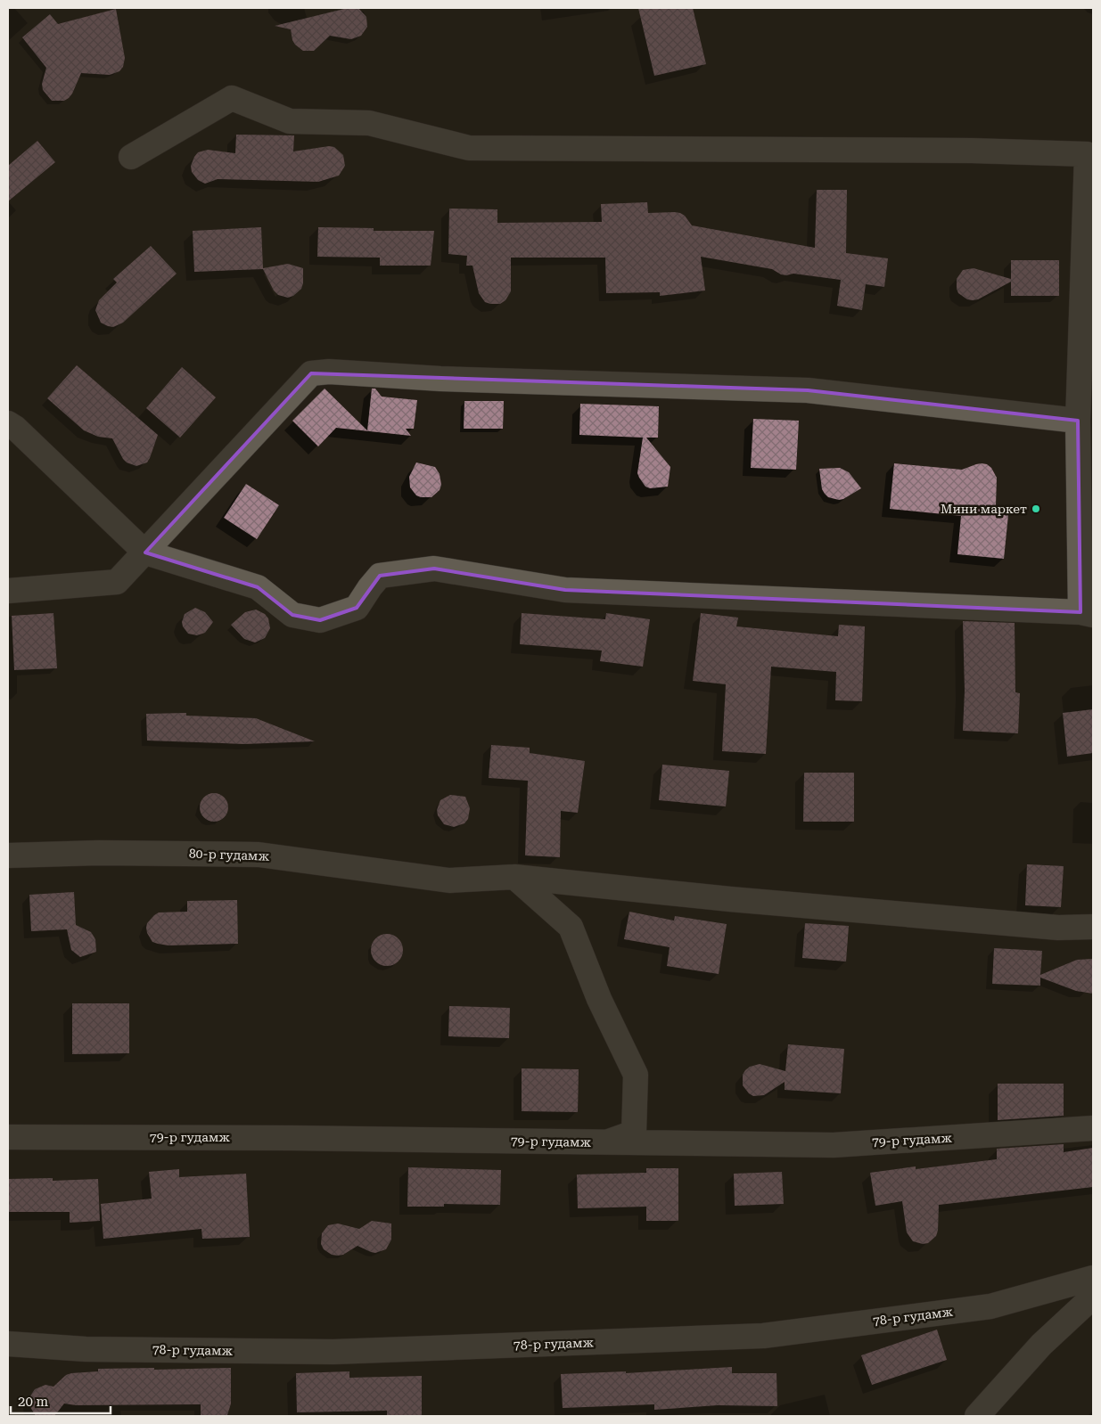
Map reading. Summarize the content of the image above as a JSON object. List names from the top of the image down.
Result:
{
  "streets": {
    "street": ["80-р гудамж", "79-р гудамж", "78-р гудамж"]
  },
  "places": ["Мини маркет"],
  "scale_bar": "20 m"
}
